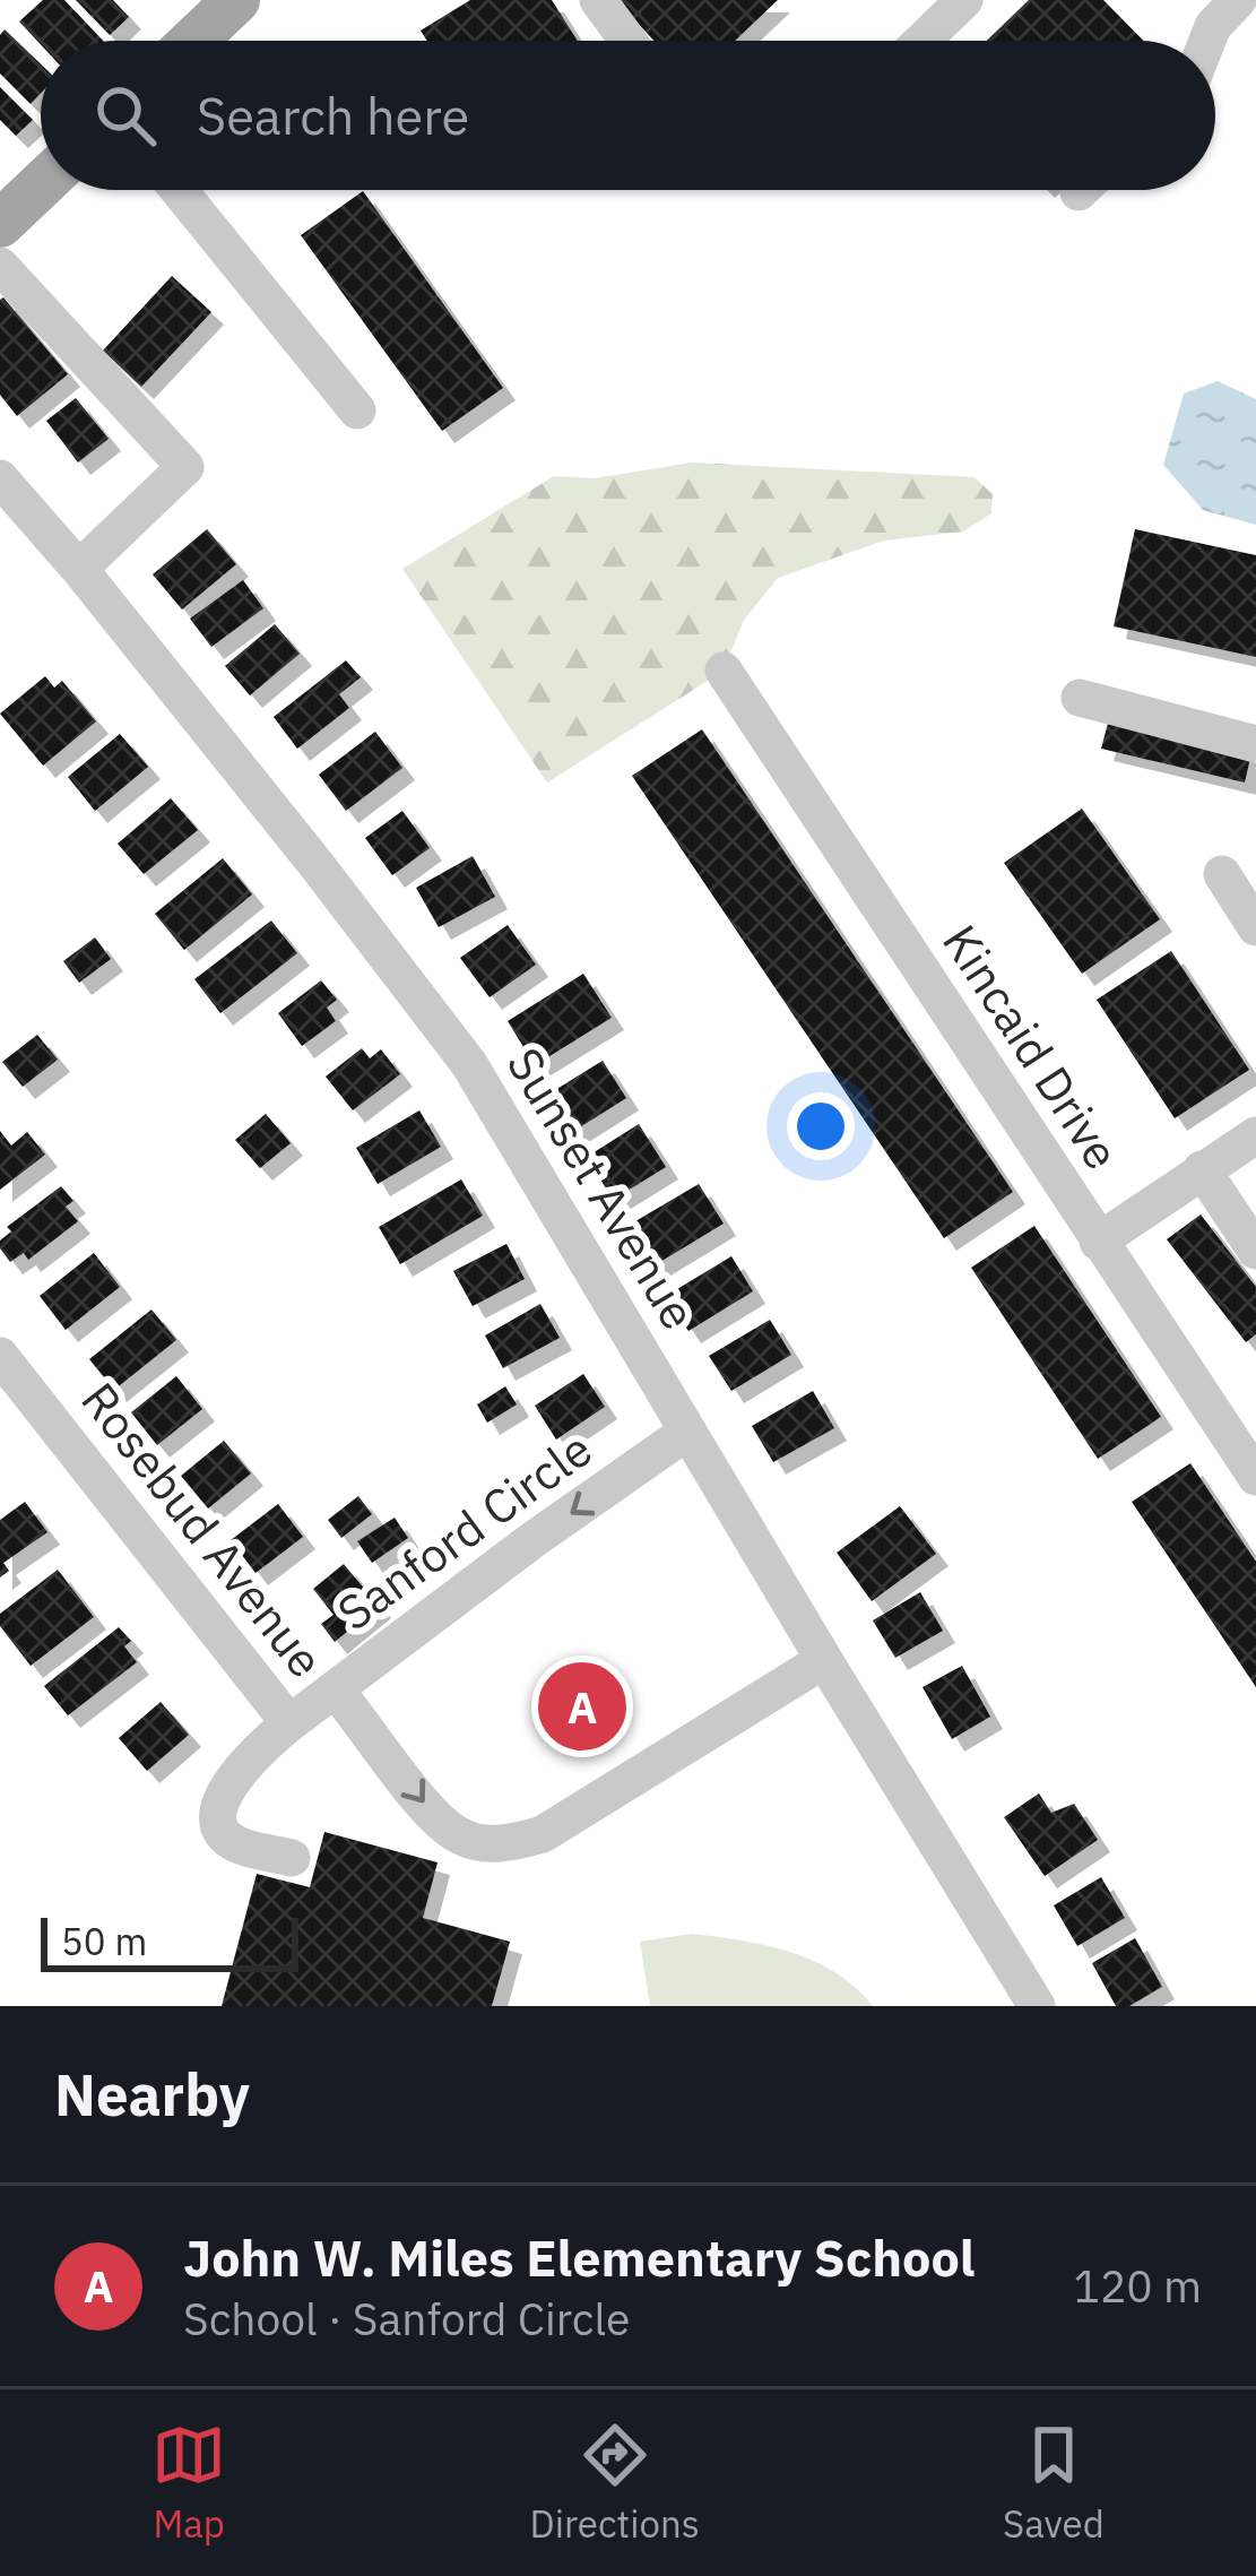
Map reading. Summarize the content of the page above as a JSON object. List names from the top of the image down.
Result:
{
  "streets": {
    "street": [
      "Kincaid Drive",
      "Sunset Avenue",
      "Rosebud Avenue",
      "Sanford Circle"
    ]
  },
  "crossings": [
    ["Sunset Avenue", "Sanford Circle"],
    ["Rosebud Avenue", "Sanford Circle"]
  ],
  "scale_bar": "50 m",
  "page": {
    "search": "Search here",
    "pins": "A",
    "scale": "50 m",
    "heading": "Nearby",
    "list": [
      {
        "mark": "A",
        "name": "John W. Miles Elementary School",
        "note": "School · Sanford Circle",
        "value": "120 m"
      }
    ],
    "nav": ["Map", "Directions", "Saved"]
  }
}
